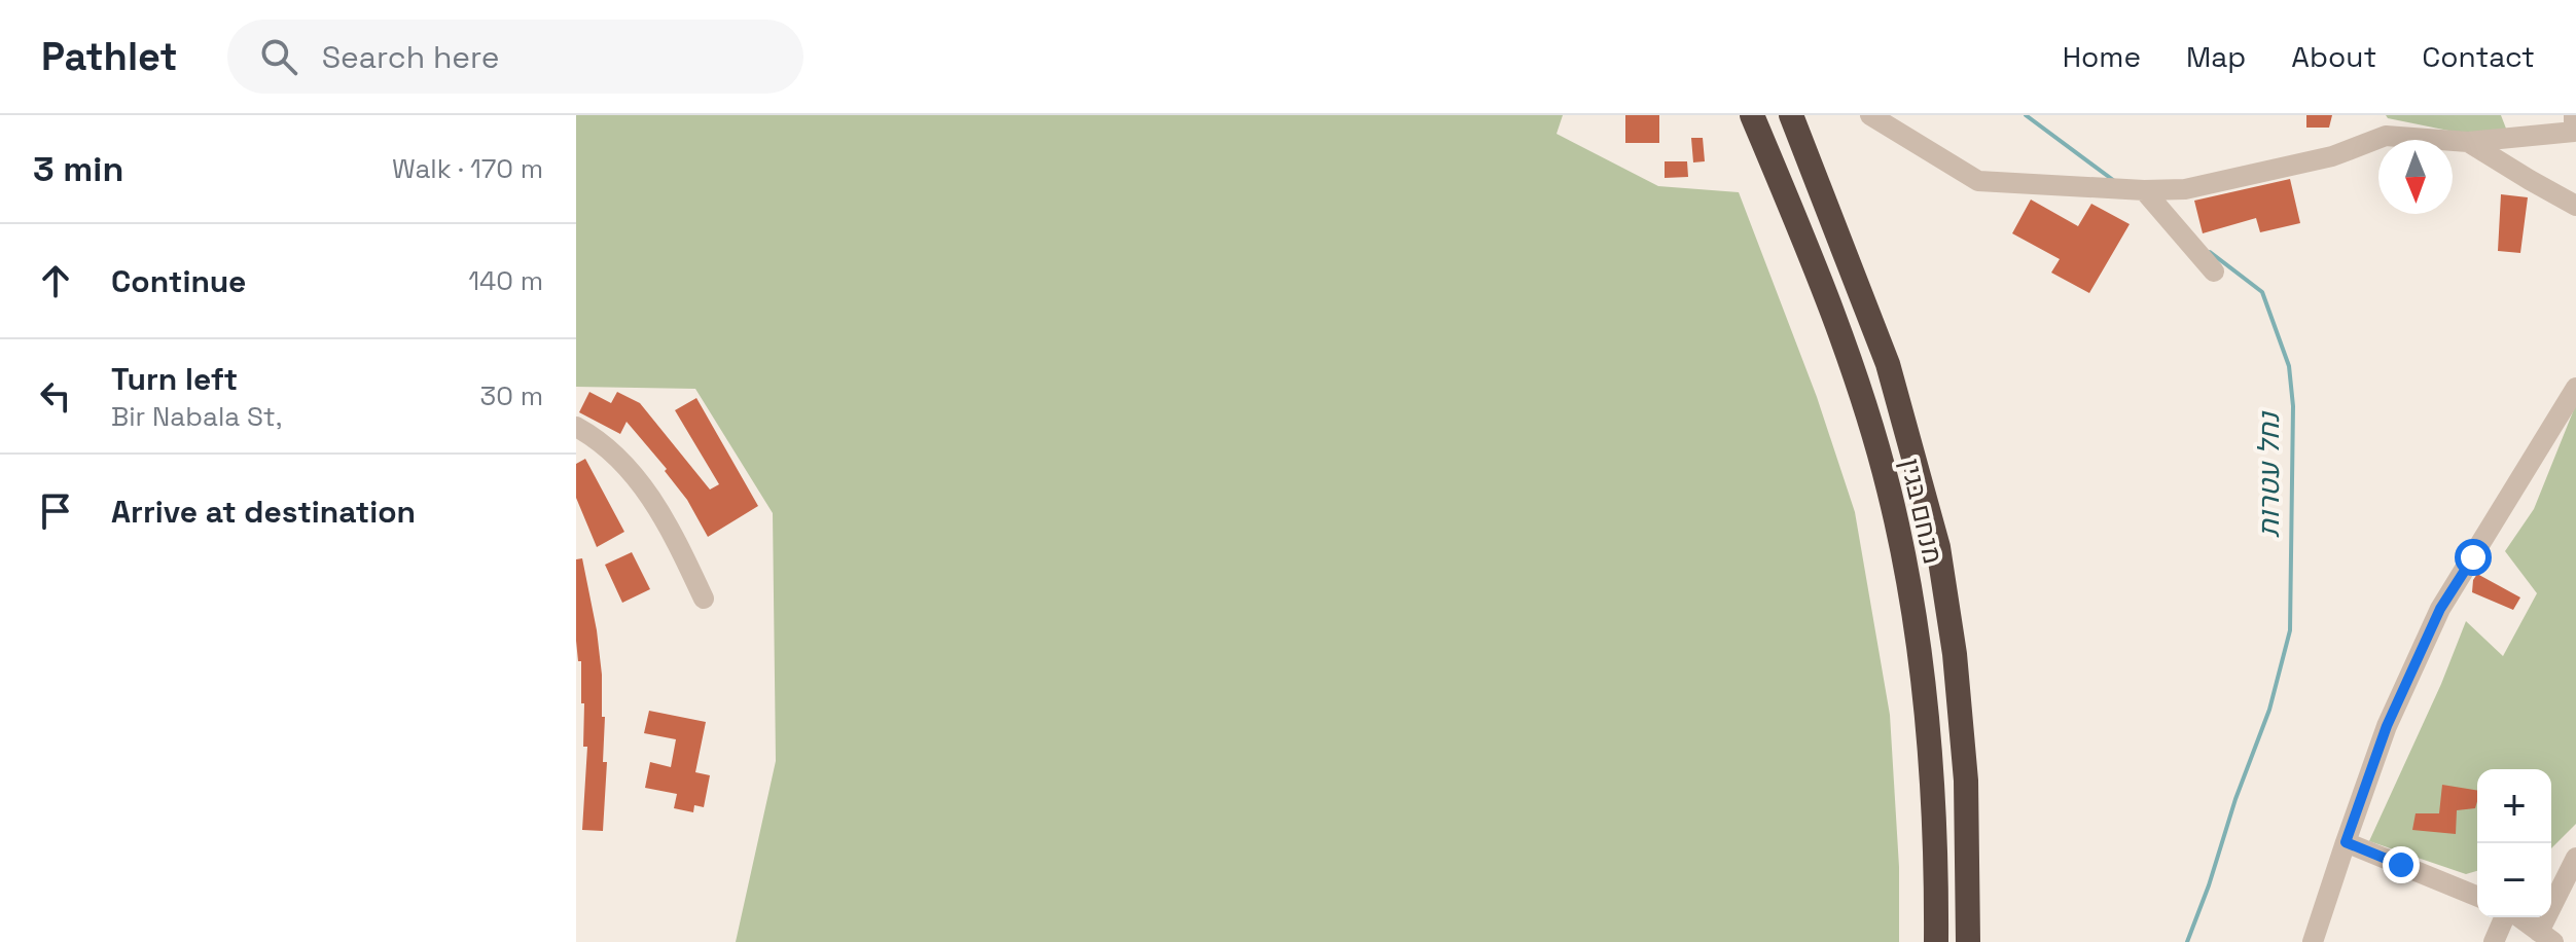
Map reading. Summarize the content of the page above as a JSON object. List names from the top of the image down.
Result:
{
  "streets": {
    "highway": ["מנחם בגין"]
  },
  "water": ["נחל עטרות"],
  "north": "bottom",
  "page": {
    "header": "Pathlet",
    "search": "Search here",
    "nav": [
      "Home",
      "Map",
      "About",
      "Contact"
    ],
    "heading": ["3 min", "Walk · 170 m"],
    "list": [
      ["Continue", "140 m"],
      ["Turn left", "Bir Nabala St,", "30 m"],
      "Arrive at destination"
    ],
    "map_buttons": ["+", "−"]
  }
}
